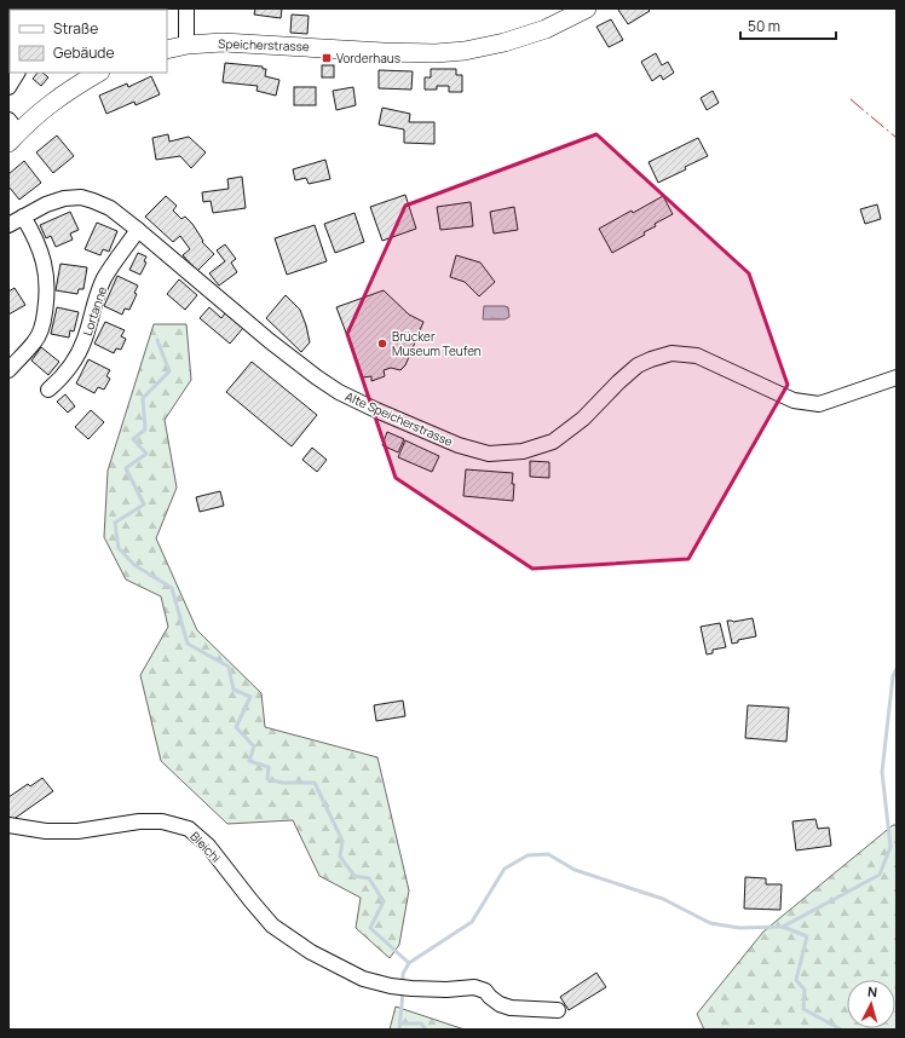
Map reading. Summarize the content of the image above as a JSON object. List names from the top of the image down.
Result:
{
  "streets": {
    "main road": ["Speicherstrasse"],
    "street": ["Lortanne", "Alte Speicherstrasse", "Bleichi"]
  },
  "crossings": [
    ["Lortanne", "Alte Speicherstrasse"]
  ],
  "places": {
    "transit": ["Vorderhaus"],
    "other": ["Brücker Museum Teufen"]
  },
  "legend": ["Straße", "Gebäude"],
  "scale_bar": "50 m",
  "north": "top"
}
